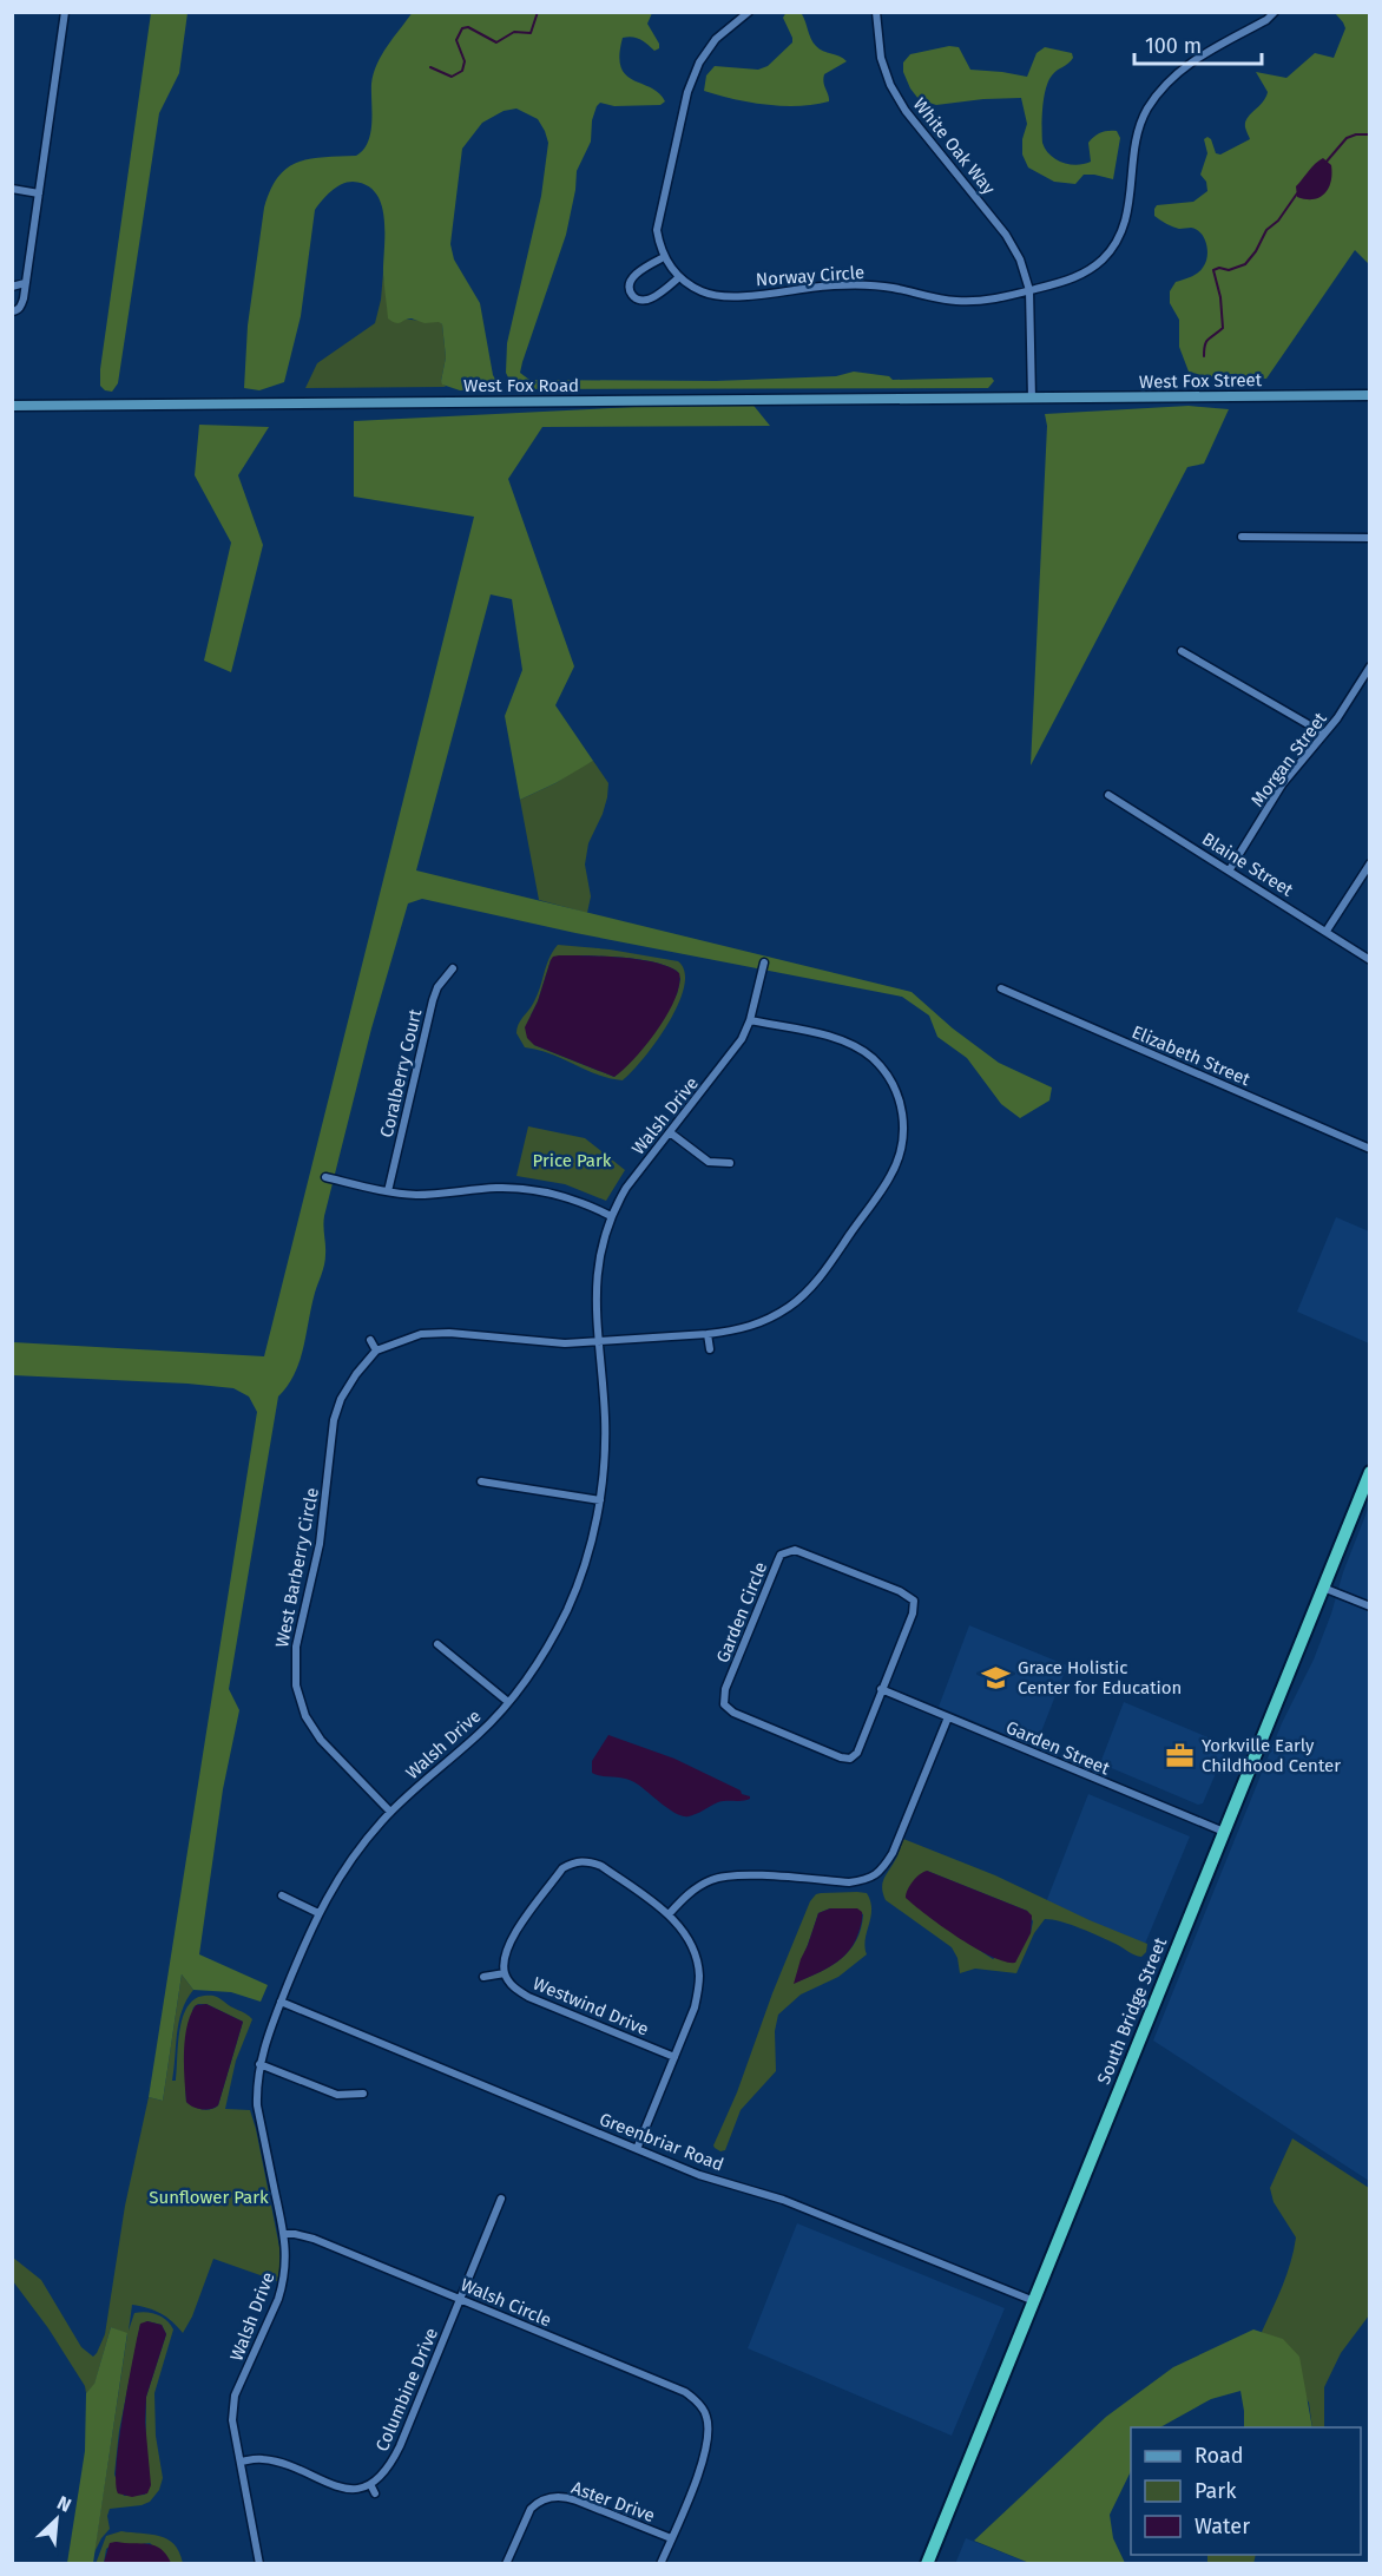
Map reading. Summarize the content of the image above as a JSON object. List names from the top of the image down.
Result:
{
  "streets": {
    "highway": ["South Bridge Street"],
    "street": [
      "White Oak Way",
      "Norway Circle",
      "West Fox Street",
      "West Fox Road",
      "Morgan Street",
      "Blaine Street",
      "Elizabeth Street",
      "Coralberry Court",
      "Walsh Drive",
      "West Barberry Circle",
      "Garden Circle",
      "Garden Street",
      "Westwind Drive",
      "Greenbriar Road",
      "Walsh Circle",
      "Columbine Drive",
      "Aster Drive"
    ]
  },
  "crossings": [
    ["White Oak Way", "Norway Circle"],
    ["White Oak Way", "West Fox Street"],
    ["White Oak Way", "West Fox Road"],
    ["West Fox Street", "West Fox Road"],
    ["Morgan Street", "Blaine Street"],
    ["Walsh Drive", "West Barberry Circle"],
    ["Walsh Drive", "Greenbriar Road"],
    ["Walsh Drive", "Walsh Circle"],
    ["Garden Circle", "Garden Street"],
    ["Garden Street", "South Bridge Street"],
    ["South Bridge Street", "Greenbriar Road"],
    ["Walsh Circle", "Columbine Drive"],
    ["Walsh Circle", "Aster Drive"]
  ],
  "parks": ["Price Park", "Sunflower Park"],
  "places": {
    "school or university": ["Grace Holistic Center for Education"],
    "office": ["Yorkville Early Childhood Center"]
  },
  "legend": ["Road", "Park", "Water"],
  "scale_bar": "100 m",
  "north": "top right"
}
